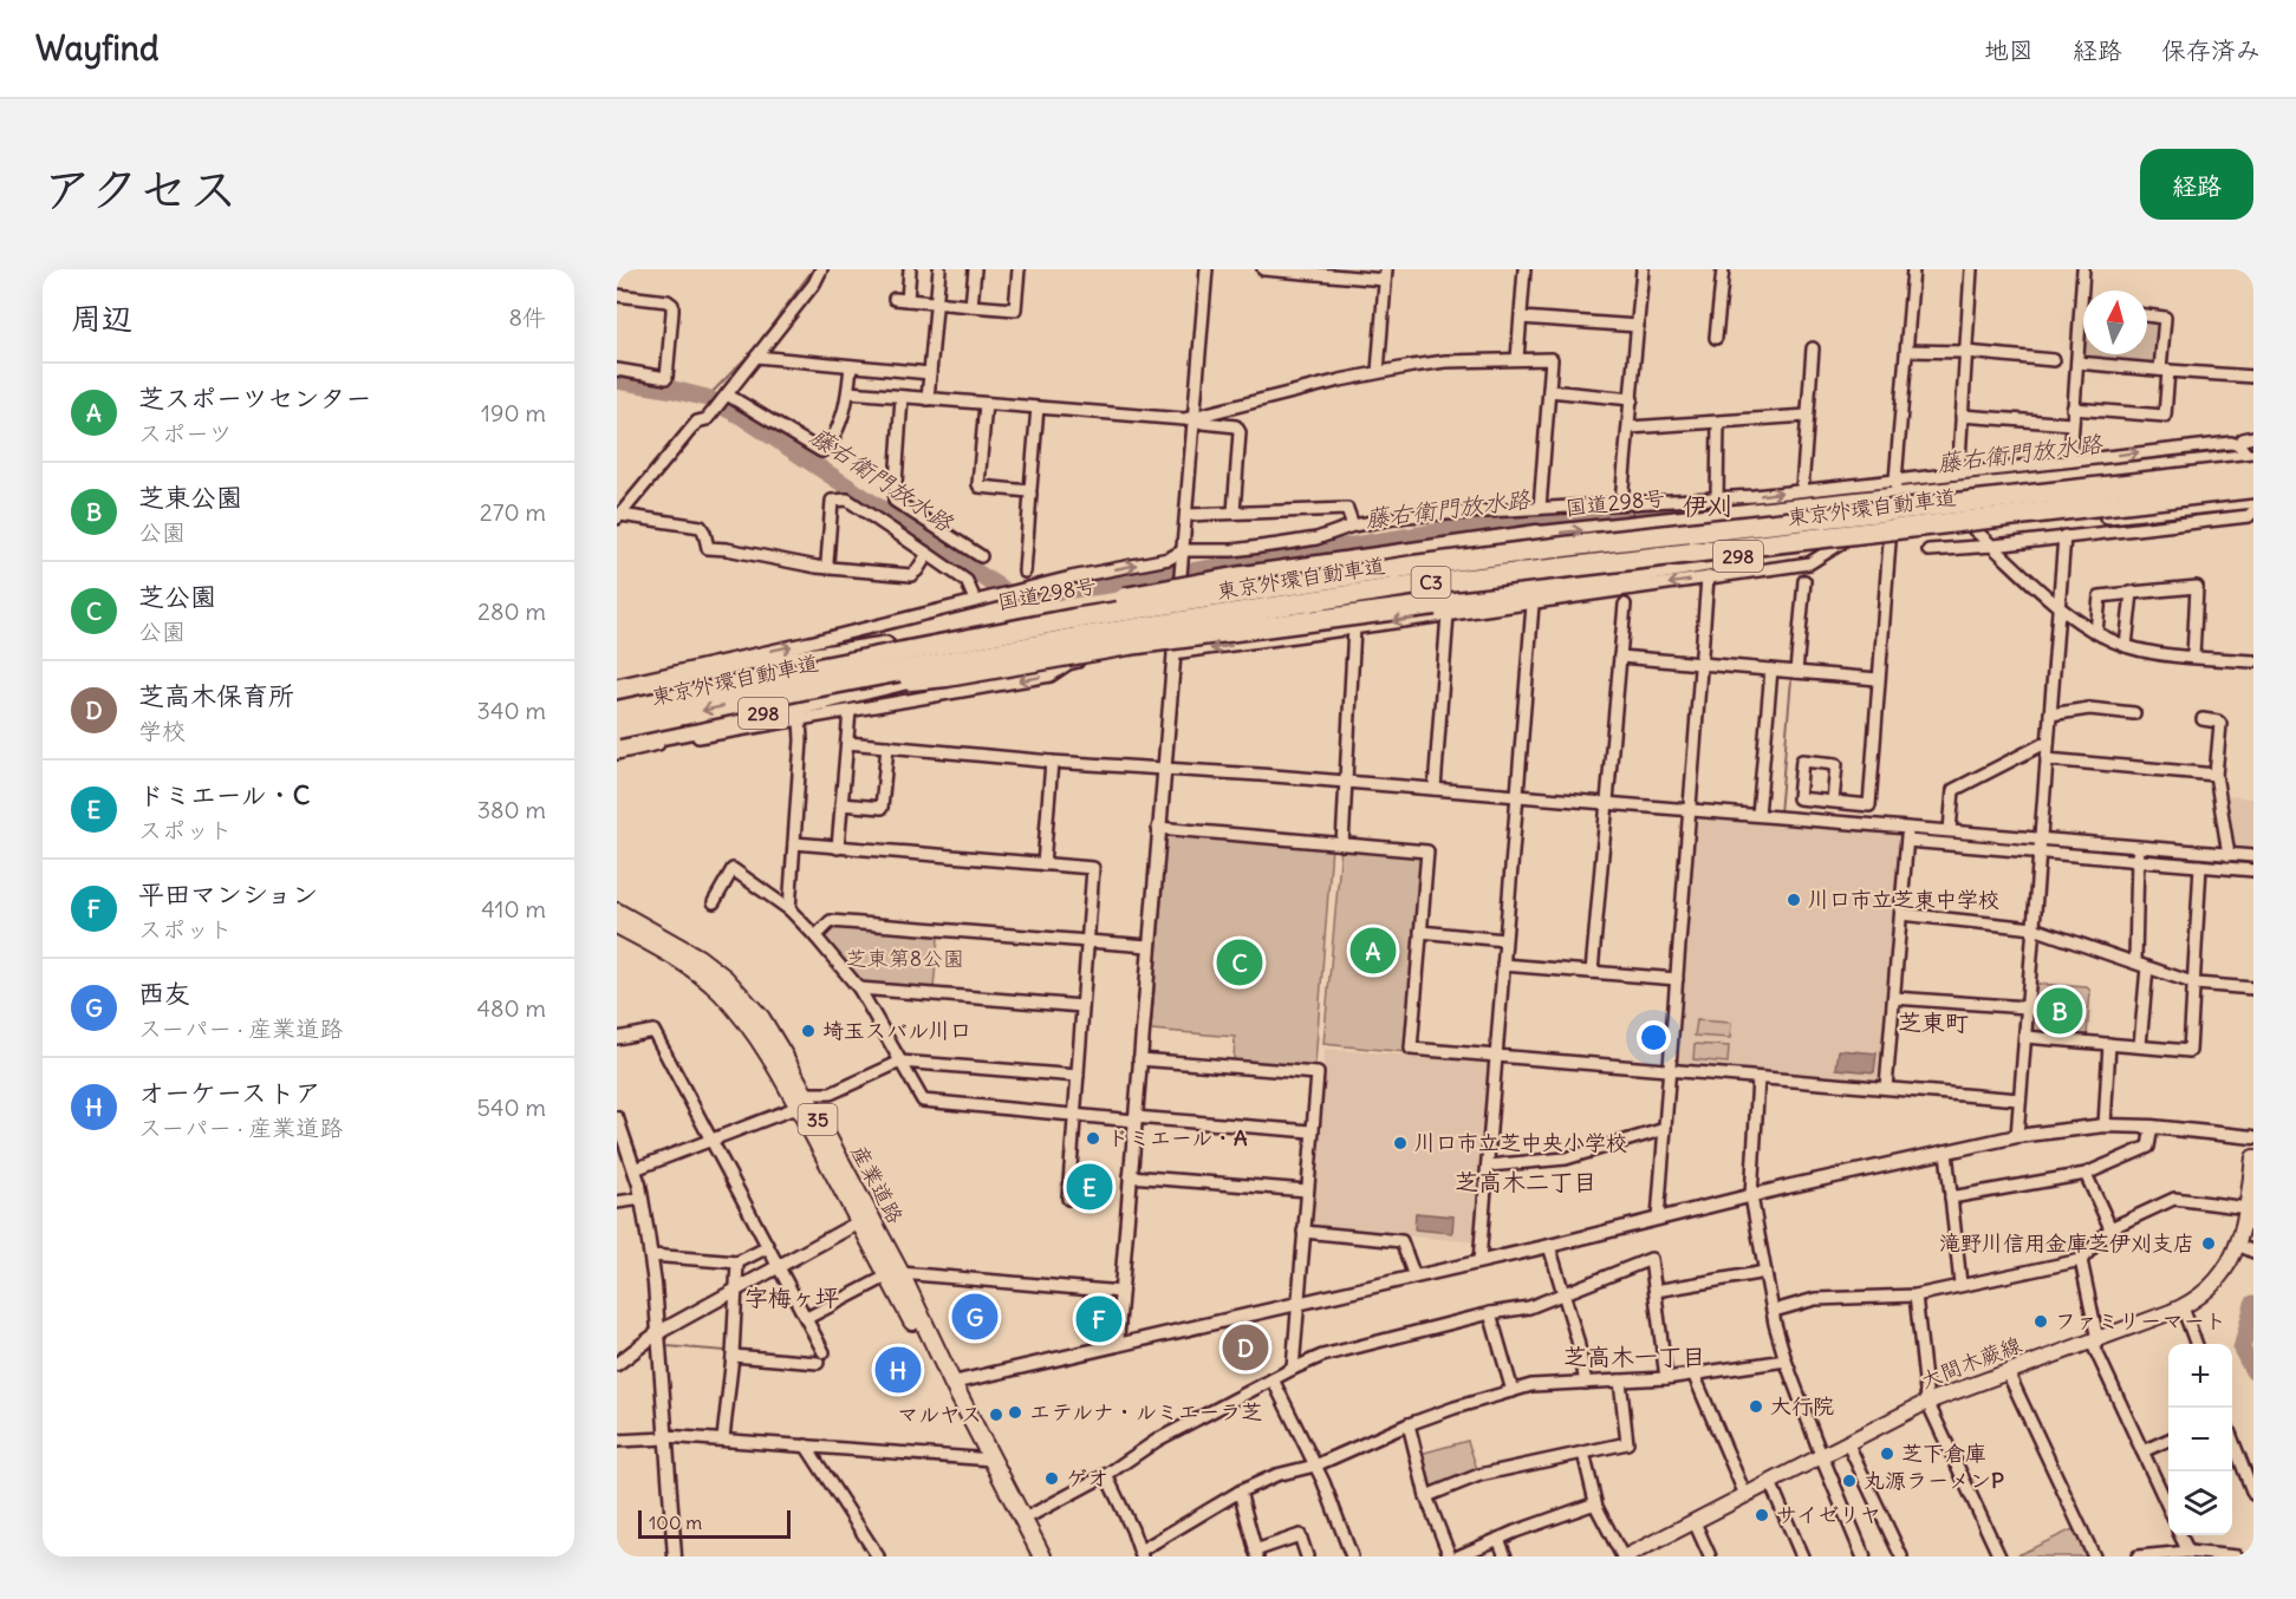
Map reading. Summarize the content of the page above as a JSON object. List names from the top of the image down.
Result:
{
  "streets": {
    "highway": [
      "国道298号",
      "東京外環自動車道",
      "298",
      "C3"
    ],
    "main road": ["35", "産業道路", "大間木蕨線"]
  },
  "crossings": [
    ["国道298号", "東京外環自動車道"]
  ],
  "districts": [
    "伊刈",
    "芝東町",
    "芝高木二丁目",
    "字梅ヶ坪",
    "芝高木一丁目"
  ],
  "water": ["藤右衛門放水路"],
  "parks": ["芝東第8公園"],
  "places": [
    "川口市立芝東中学校",
    "埼玉スバル川口",
    "ドミエール・A",
    "川口市立芝中央小学校",
    "滝野川信用金庫芝伊刈支店",
    "ファミリーマート",
    "大行院",
    "エテルナ・ルミエーラ芝",
    "マルヤス",
    "芝下倉庫",
    "ゲオ",
    "丸源ラーメンP",
    "サイゼリヤ"
  ],
  "scale_bar": "100 m",
  "north": "top",
  "page": {
    "header": "Wayfind",
    "nav": ["地図", "経路", "保存済み"],
    "title": "アクセス",
    "buttons": "経路",
    "heading": ["周辺", "8件"],
    "list": [
      {
        "mark": "A",
        "name": "芝スポーツセンター",
        "note": "スポーツ",
        "value": "190 m"
      },
      {
        "mark": "B",
        "name": "芝東公園",
        "note": "公園",
        "value": "270 m"
      },
      {
        "mark": "C",
        "name": "芝公園",
        "note": "公園",
        "value": "280 m"
      },
      {
        "mark": "D",
        "name": "芝高木保育所",
        "note": "学校",
        "value": "340 m"
      },
      {
        "mark": "E",
        "name": "ドミエール・C",
        "note": "スポット",
        "value": "380 m"
      },
      {
        "mark": "F",
        "name": "平田マンション",
        "note": "スポット",
        "value": "410 m"
      },
      {
        "mark": "G",
        "name": "西友",
        "note": "スーパー · 産業道路",
        "value": "480 m"
      },
      {
        "mark": "H",
        "name": "オーケーストア",
        "note": "スーパー · 産業道路",
        "value": "540 m"
      }
    ],
    "pins": [
      "A",
      "C",
      "B",
      "E",
      "G",
      "F",
      "D",
      "H"
    ],
    "map_buttons": ["+", "−"],
    "scale": "100 m"
  }
}
